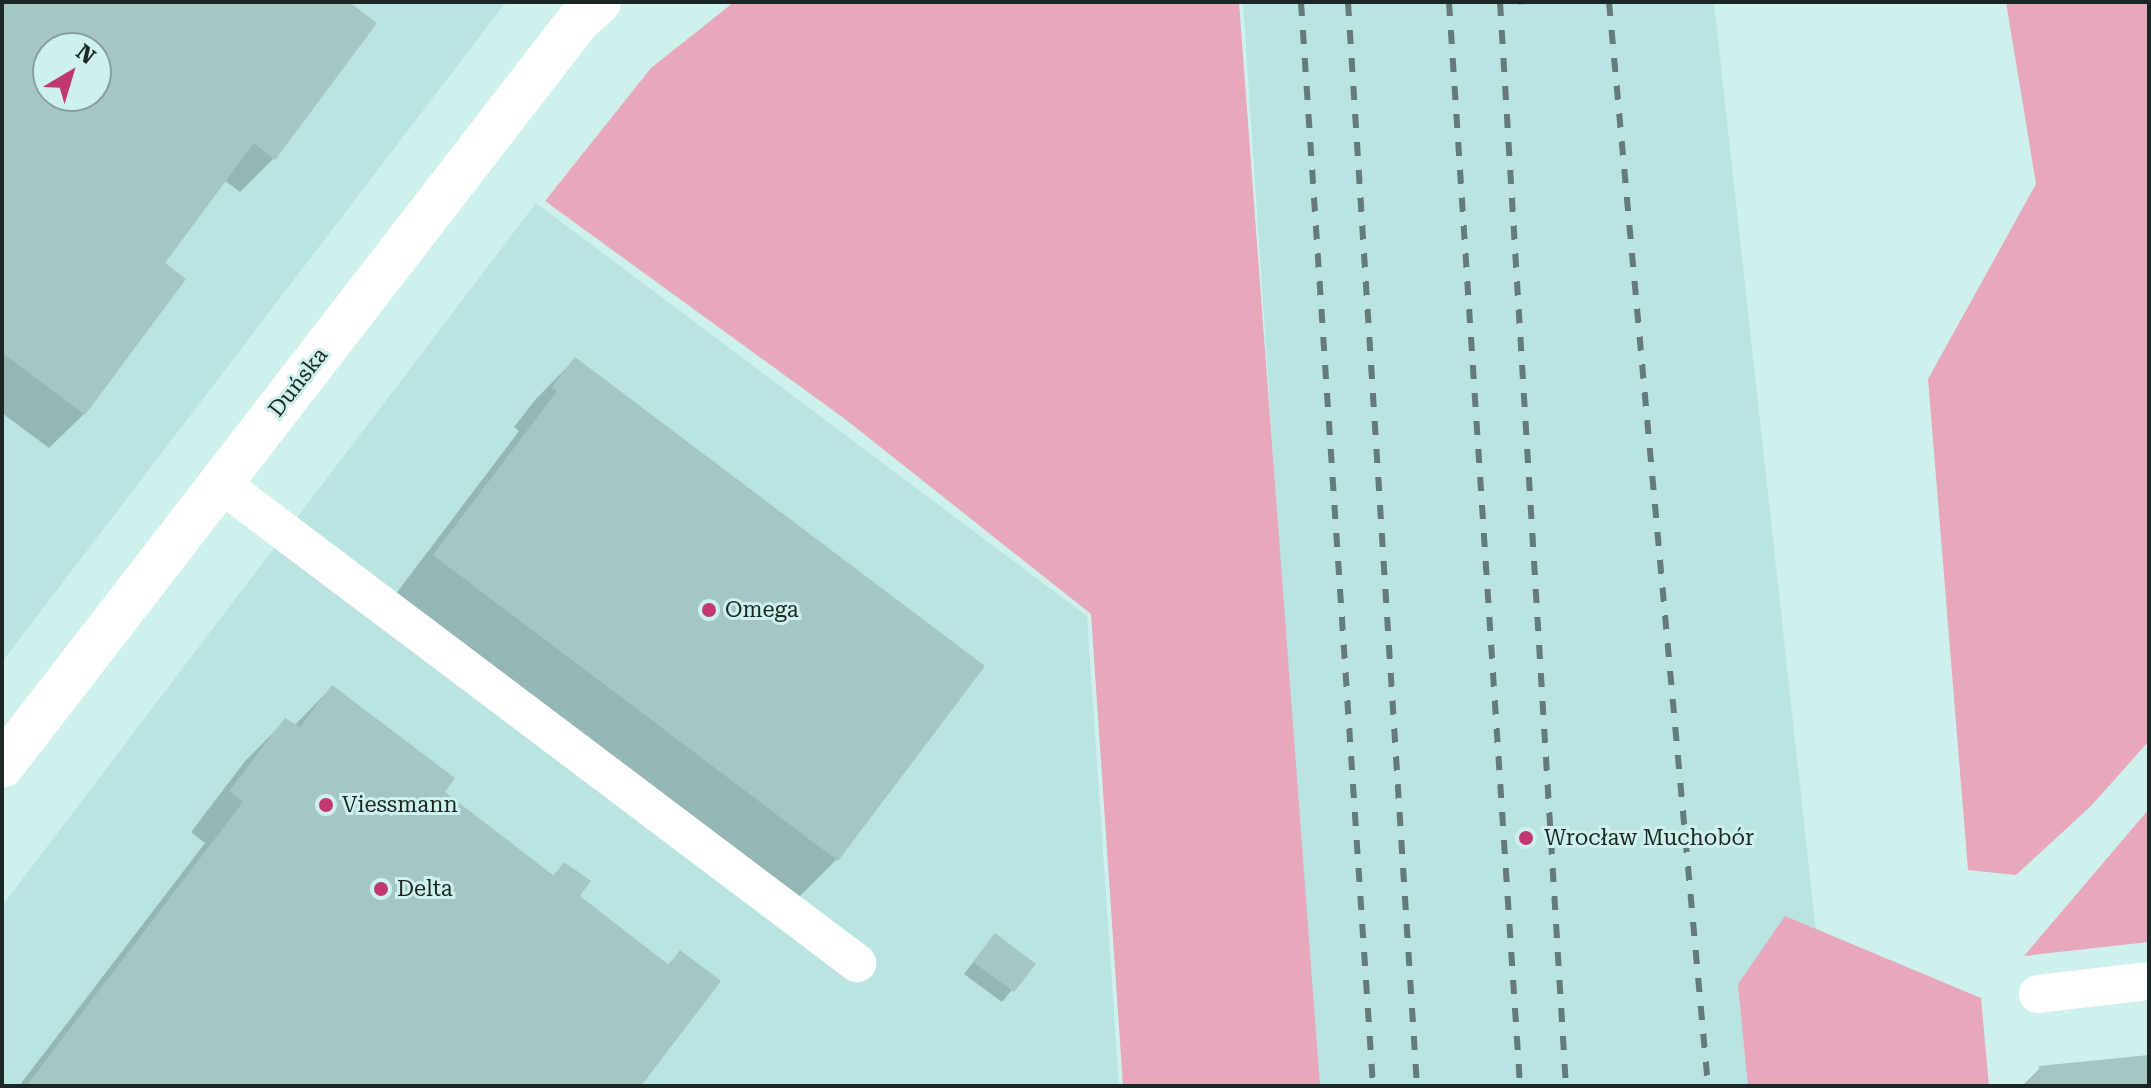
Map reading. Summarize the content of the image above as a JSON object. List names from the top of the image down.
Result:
{
  "streets": {
    "street": ["Duńska"]
  },
  "places": [
    "Omega",
    "Viessmann",
    "Wrocław Muchobór",
    "Delta"
  ],
  "north": "top right"
}
